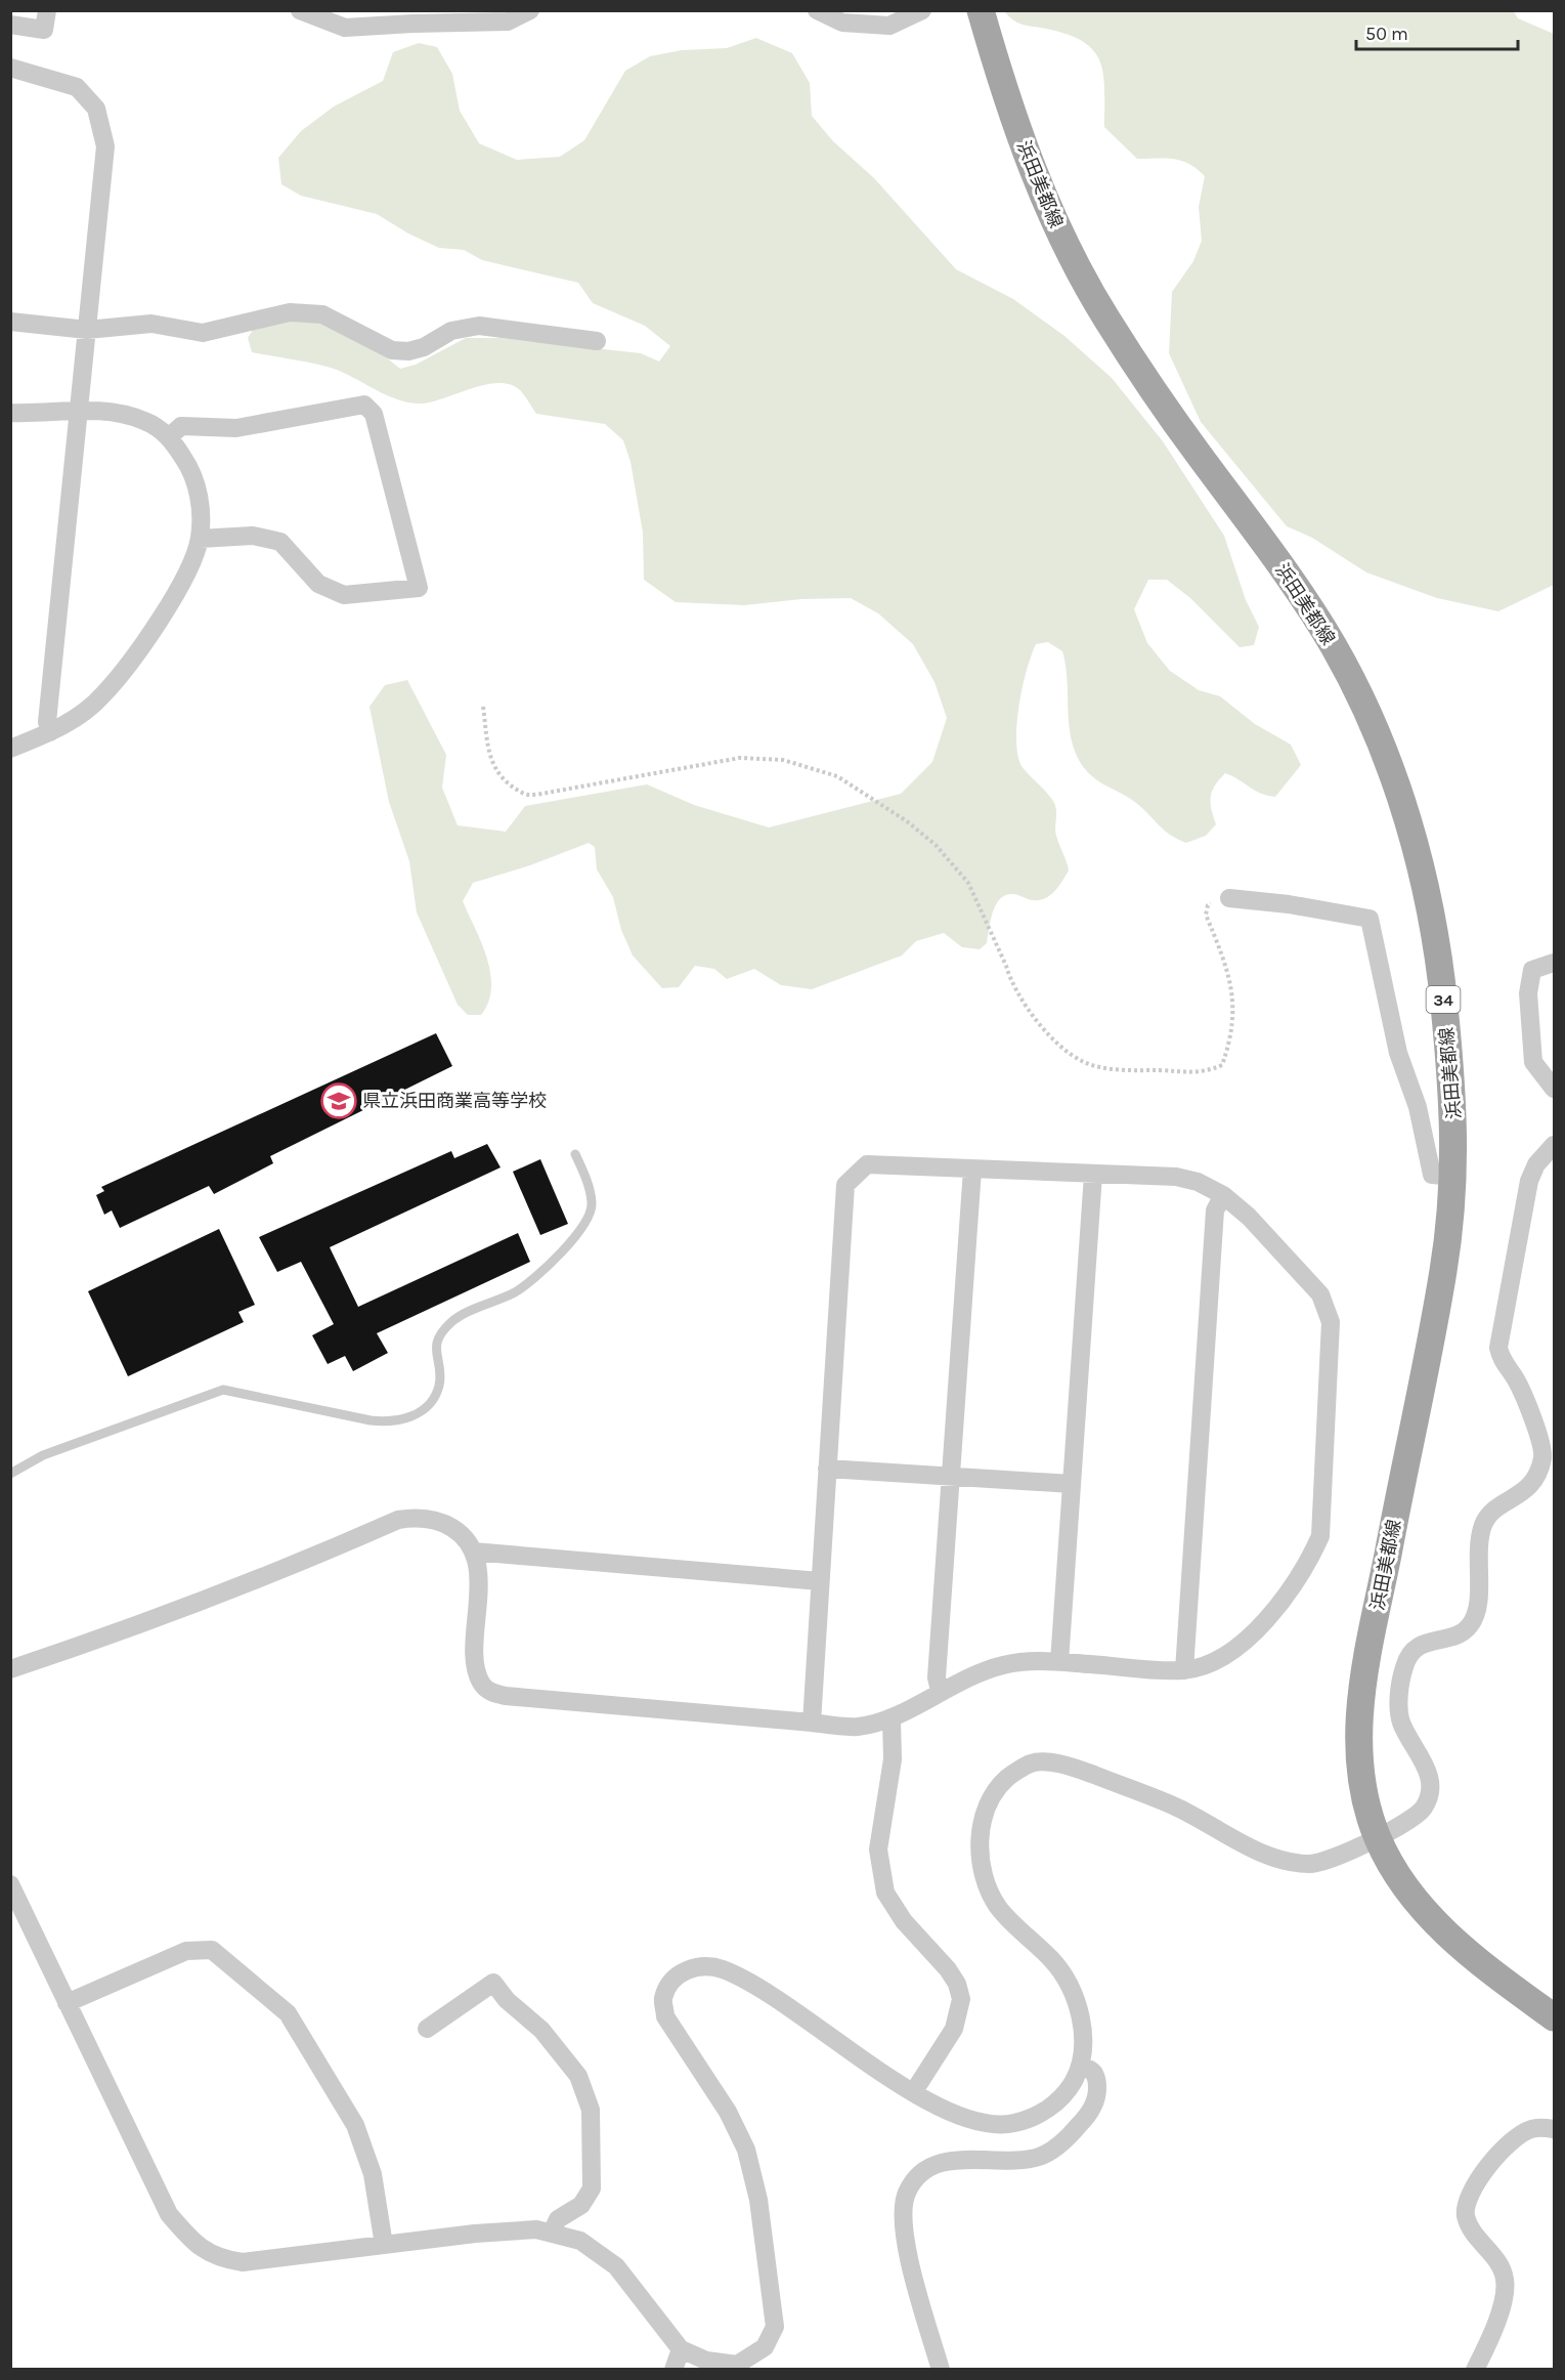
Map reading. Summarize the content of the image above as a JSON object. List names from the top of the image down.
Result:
{
  "streets": {
    "main road": ["浜田美都線", "34"]
  },
  "places": {
    "school or university": ["県立浜田商業高等学校"]
  },
  "scale_bar": "50 m"
}
